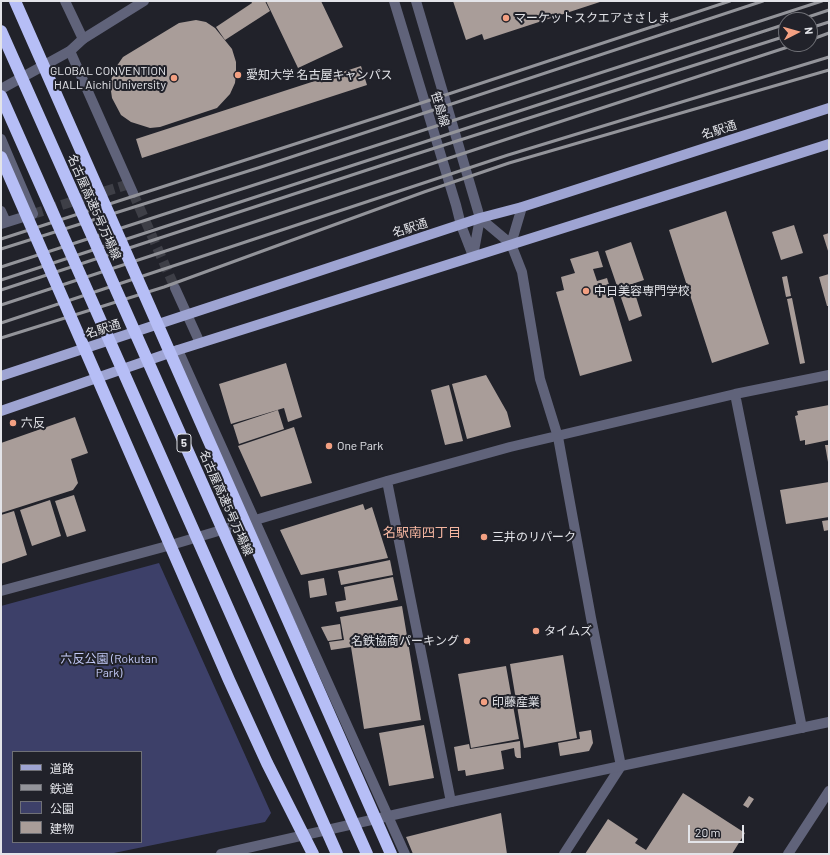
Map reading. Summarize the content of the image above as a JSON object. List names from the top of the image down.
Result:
{
  "streets": {
    "highway": ["名古屋高速5号万場線", "5"],
    "main road": ["名駅通"],
    "street": ["笹島線"]
  },
  "crossings": [
    ["笹島線", "名駅通"]
  ],
  "districts": ["名駅南四丁目"],
  "parks": ["六反公園 (Rokutan Park)"],
  "places": [
    "マーケットスクエアささしま",
    "愛知大学 名古屋キャンパス",
    "GLOBAL CONVENTION HALL Aichi University",
    "中日美容専門学校",
    "六反",
    "One Park",
    "三井のリパーク",
    "タイムズ",
    "名鉄協商パーキング",
    "印藤産業"
  ],
  "legend": [
    "道路",
    "鉄道",
    "公園",
    "建物"
  ],
  "scale_bar": "20 m",
  "north": "right"
}
